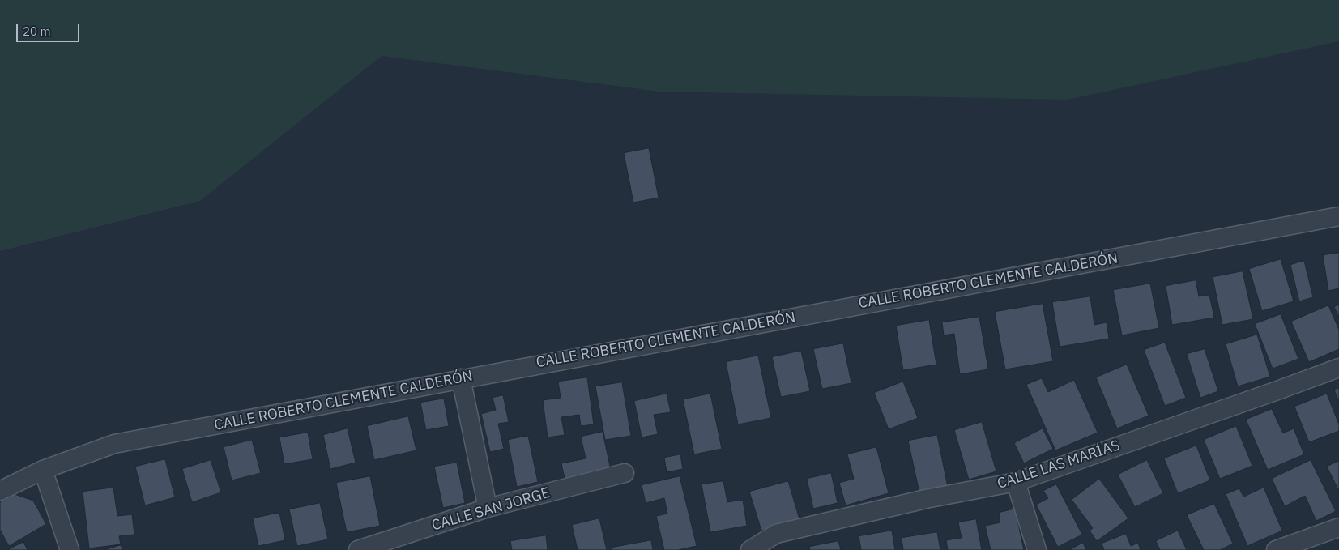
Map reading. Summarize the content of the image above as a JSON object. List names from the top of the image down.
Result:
{
  "streets": {
    "street": ["CALLE ROBERTO CLEMENTE CALDERÓN", "CALLE LAS MARÍAS", "CALLE SAN JORGE"]
  },
  "scale_bar": "20 m"
}
